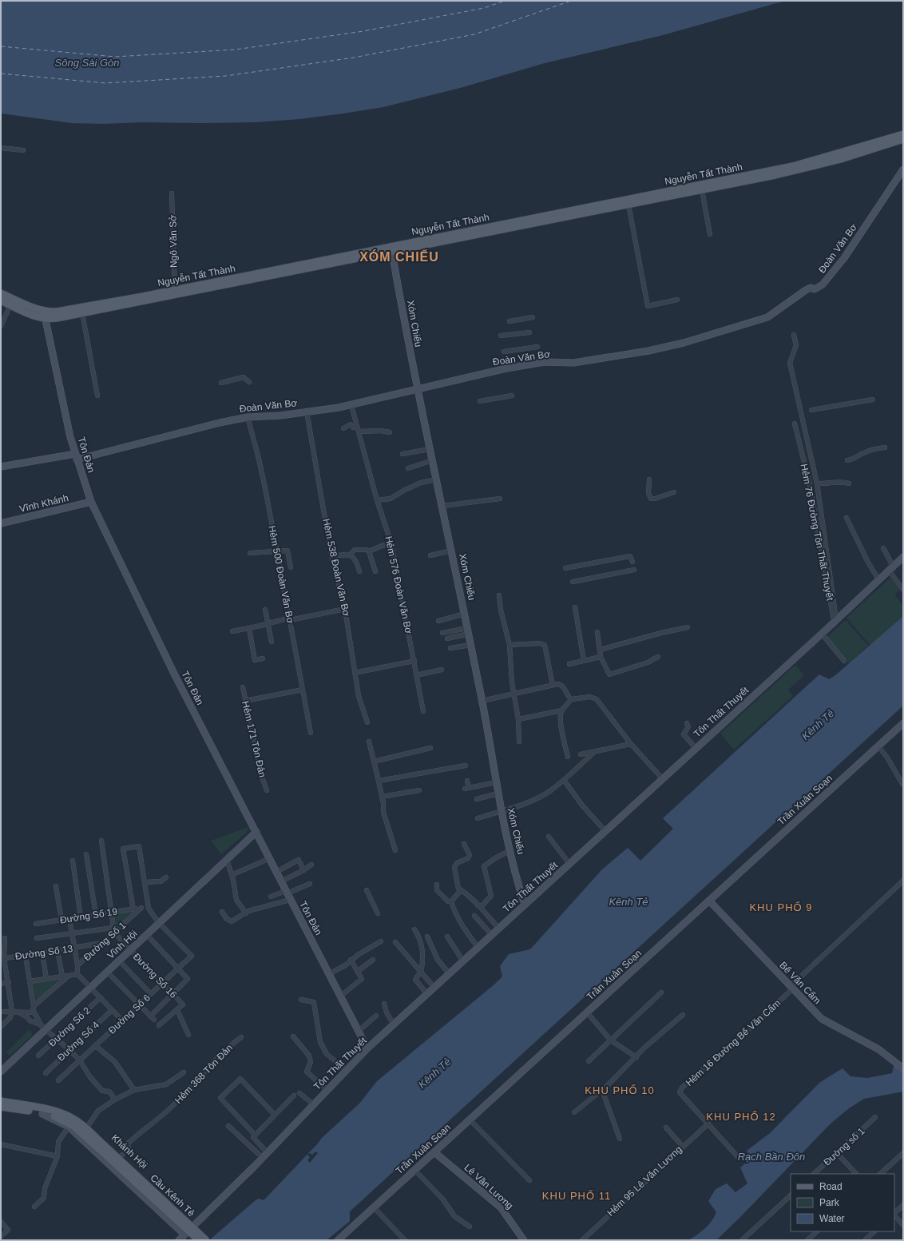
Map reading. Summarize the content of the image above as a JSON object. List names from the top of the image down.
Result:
{
  "streets": {
    "main road": ["Nguyễn Tất Thành", "Khánh Hội", "Cầu Kênh Tẻ"],
    "street": [
      "Ngô Văn Sở",
      "Đoàn Văn Bơ",
      "Xóm Chiếu",
      "Tôn Đản",
      "Vĩnh Khánh",
      "Hẻm 76 Đường Tôn Thất Thuyết",
      "Hẻm 538 Đoàn Văn Bơ",
      "Hẻm 500 Đoàn Văn Bơ",
      "Hẻm 576 Đoàn Văn Bơ",
      "Tôn Thất Thuyết",
      "Hẻm 171 Tôn Đản",
      "Trần Xuân Soạn",
      "Đường Số 19",
      "Đường Số 1",
      "Vĩnh Hội",
      "Đường Số 13",
      "Đường Số 16",
      "Bế Văn Cấm",
      "Đường Số 6",
      "Đường Số 2",
      "Đường Số 4",
      "Hẻm 16 Đường Bế Văn Cấm",
      "Hẻm 368 Tôn Đản",
      "Đường số 1",
      "Hẻm 95 Lê Văn Lương",
      "Lê Văn Lương"
    ]
  },
  "crossings": [
    ["Nguyễn Tất Thành", "Ngô Văn Sở"],
    ["Nguyễn Tất Thành", "Xóm Chiếu"],
    ["Nguyễn Tất Thành", "Tôn Đản"],
    ["Đoàn Văn Bơ", "Xóm Chiếu"],
    ["Đoàn Văn Bơ", "Tôn Đản"],
    ["Đoàn Văn Bơ", "Hẻm 538 Đoàn Văn Bơ"],
    ["Đoàn Văn Bơ", "Hẻm 500 Đoàn Văn Bơ"],
    ["Đoàn Văn Bơ", "Hẻm 576 Đoàn Văn Bơ"],
    ["Xóm Chiếu", "Tôn Thất Thuyết"],
    ["Tôn Đản", "Vĩnh Khánh"],
    ["Tôn Đản", "Tôn Thất Thuyết"],
    ["Tôn Đản", "Vĩnh Hội"],
    ["Hẻm 76 Đường Tôn Thất Thuyết", "Tôn Thất Thuyết"],
    ["Tôn Thất Thuyết", "Khánh Hội"],
    ["Trần Xuân Soạn", "Bế Văn Cấm"],
    ["Trần Xuân Soạn", "Lê Văn Lương"],
    ["Đường Số 19", "Đường Số 1"],
    ["Đường Số 1", "Đường Số 13"],
    ["Đường Số 1", "Đường Số 16"],
    ["Vĩnh Hội", "Đường Số 16"],
    ["Vĩnh Hội", "Đường Số 6"],
    ["Đường Số 16", "Đường Số 6"],
    ["Bế Văn Cấm", "Hẻm 16 Đường Bế Văn Cấm"],
    ["Hẻm 16 Đường Bế Văn Cấm", "Hẻm 95 Lê Văn Lương"],
    ["Hẻm 368 Tôn Đản", "Khánh Hội"],
    ["Khánh Hội", "Cầu Kênh Tẻ"]
  ],
  "districts": [
    "XÓM CHIẾU",
    "KHU PHỐ 9",
    "KHU PHỐ 10",
    "KHU PHỐ 12",
    "KHU PHỐ 11"
  ],
  "water": ["Sông Sài Gòn", "Kênh Tẻ", "Rạch Bần Đôn"],
  "legend": ["Road", "Park", "Water"]
}
